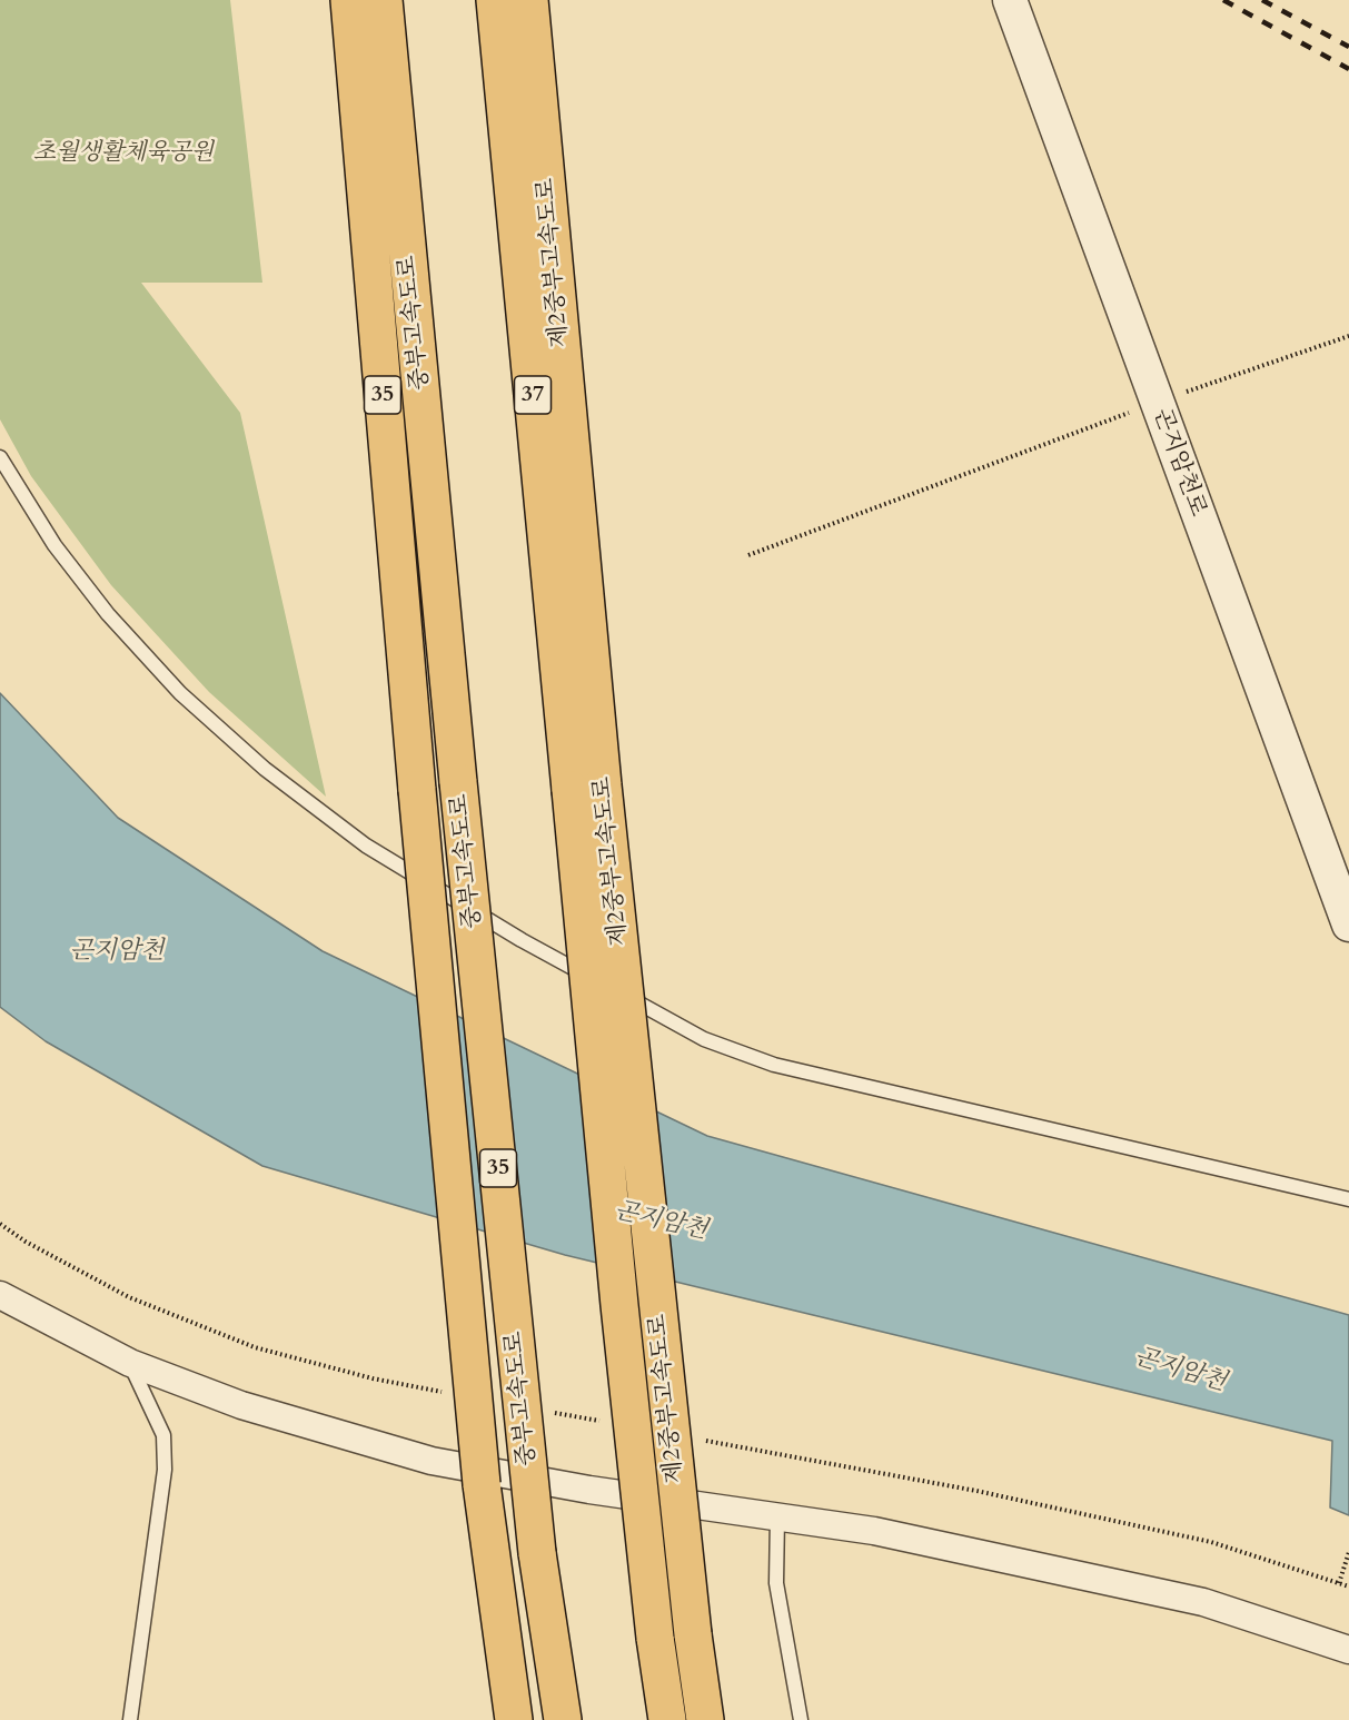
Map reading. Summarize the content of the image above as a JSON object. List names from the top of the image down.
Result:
{
  "streets": {
    "highway": [
      "제2중부고속도로",
      "중부고속도로",
      "35",
      "37"
    ],
    "street": ["곤지암천로"]
  },
  "water": ["곤지암천"],
  "parks": ["초월생활체육공원"]
}
